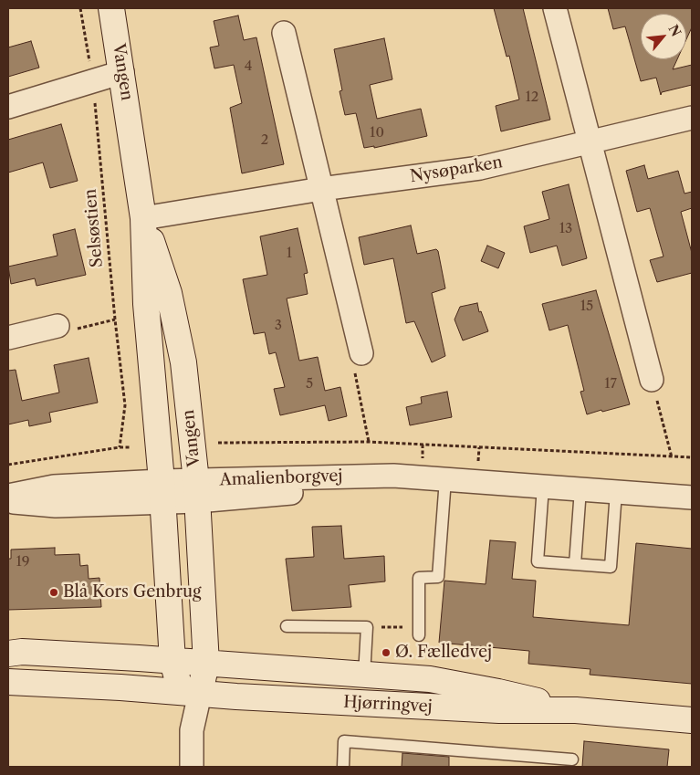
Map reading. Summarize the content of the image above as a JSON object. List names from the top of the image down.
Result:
{
  "streets": {
    "main road": ["Vangen", "Hjørringvej"],
    "street": ["Nysøparken", "Amalienborgvej"],
    "path": ["Selsøstien"]
  },
  "crossings": [
    ["Vangen", "Nysøparken"],
    ["Vangen", "Amalienborgvej"],
    ["Vangen", "Hjørringvej"]
  ],
  "places": ["Blå Kors Genbrug", "Ø. Fælledvej"],
  "house_numbers": [
    "4",
    "12",
    "10",
    "2",
    "13",
    "1",
    "15",
    "3",
    "5",
    "17",
    "19"
  ],
  "north": "top right"
}
